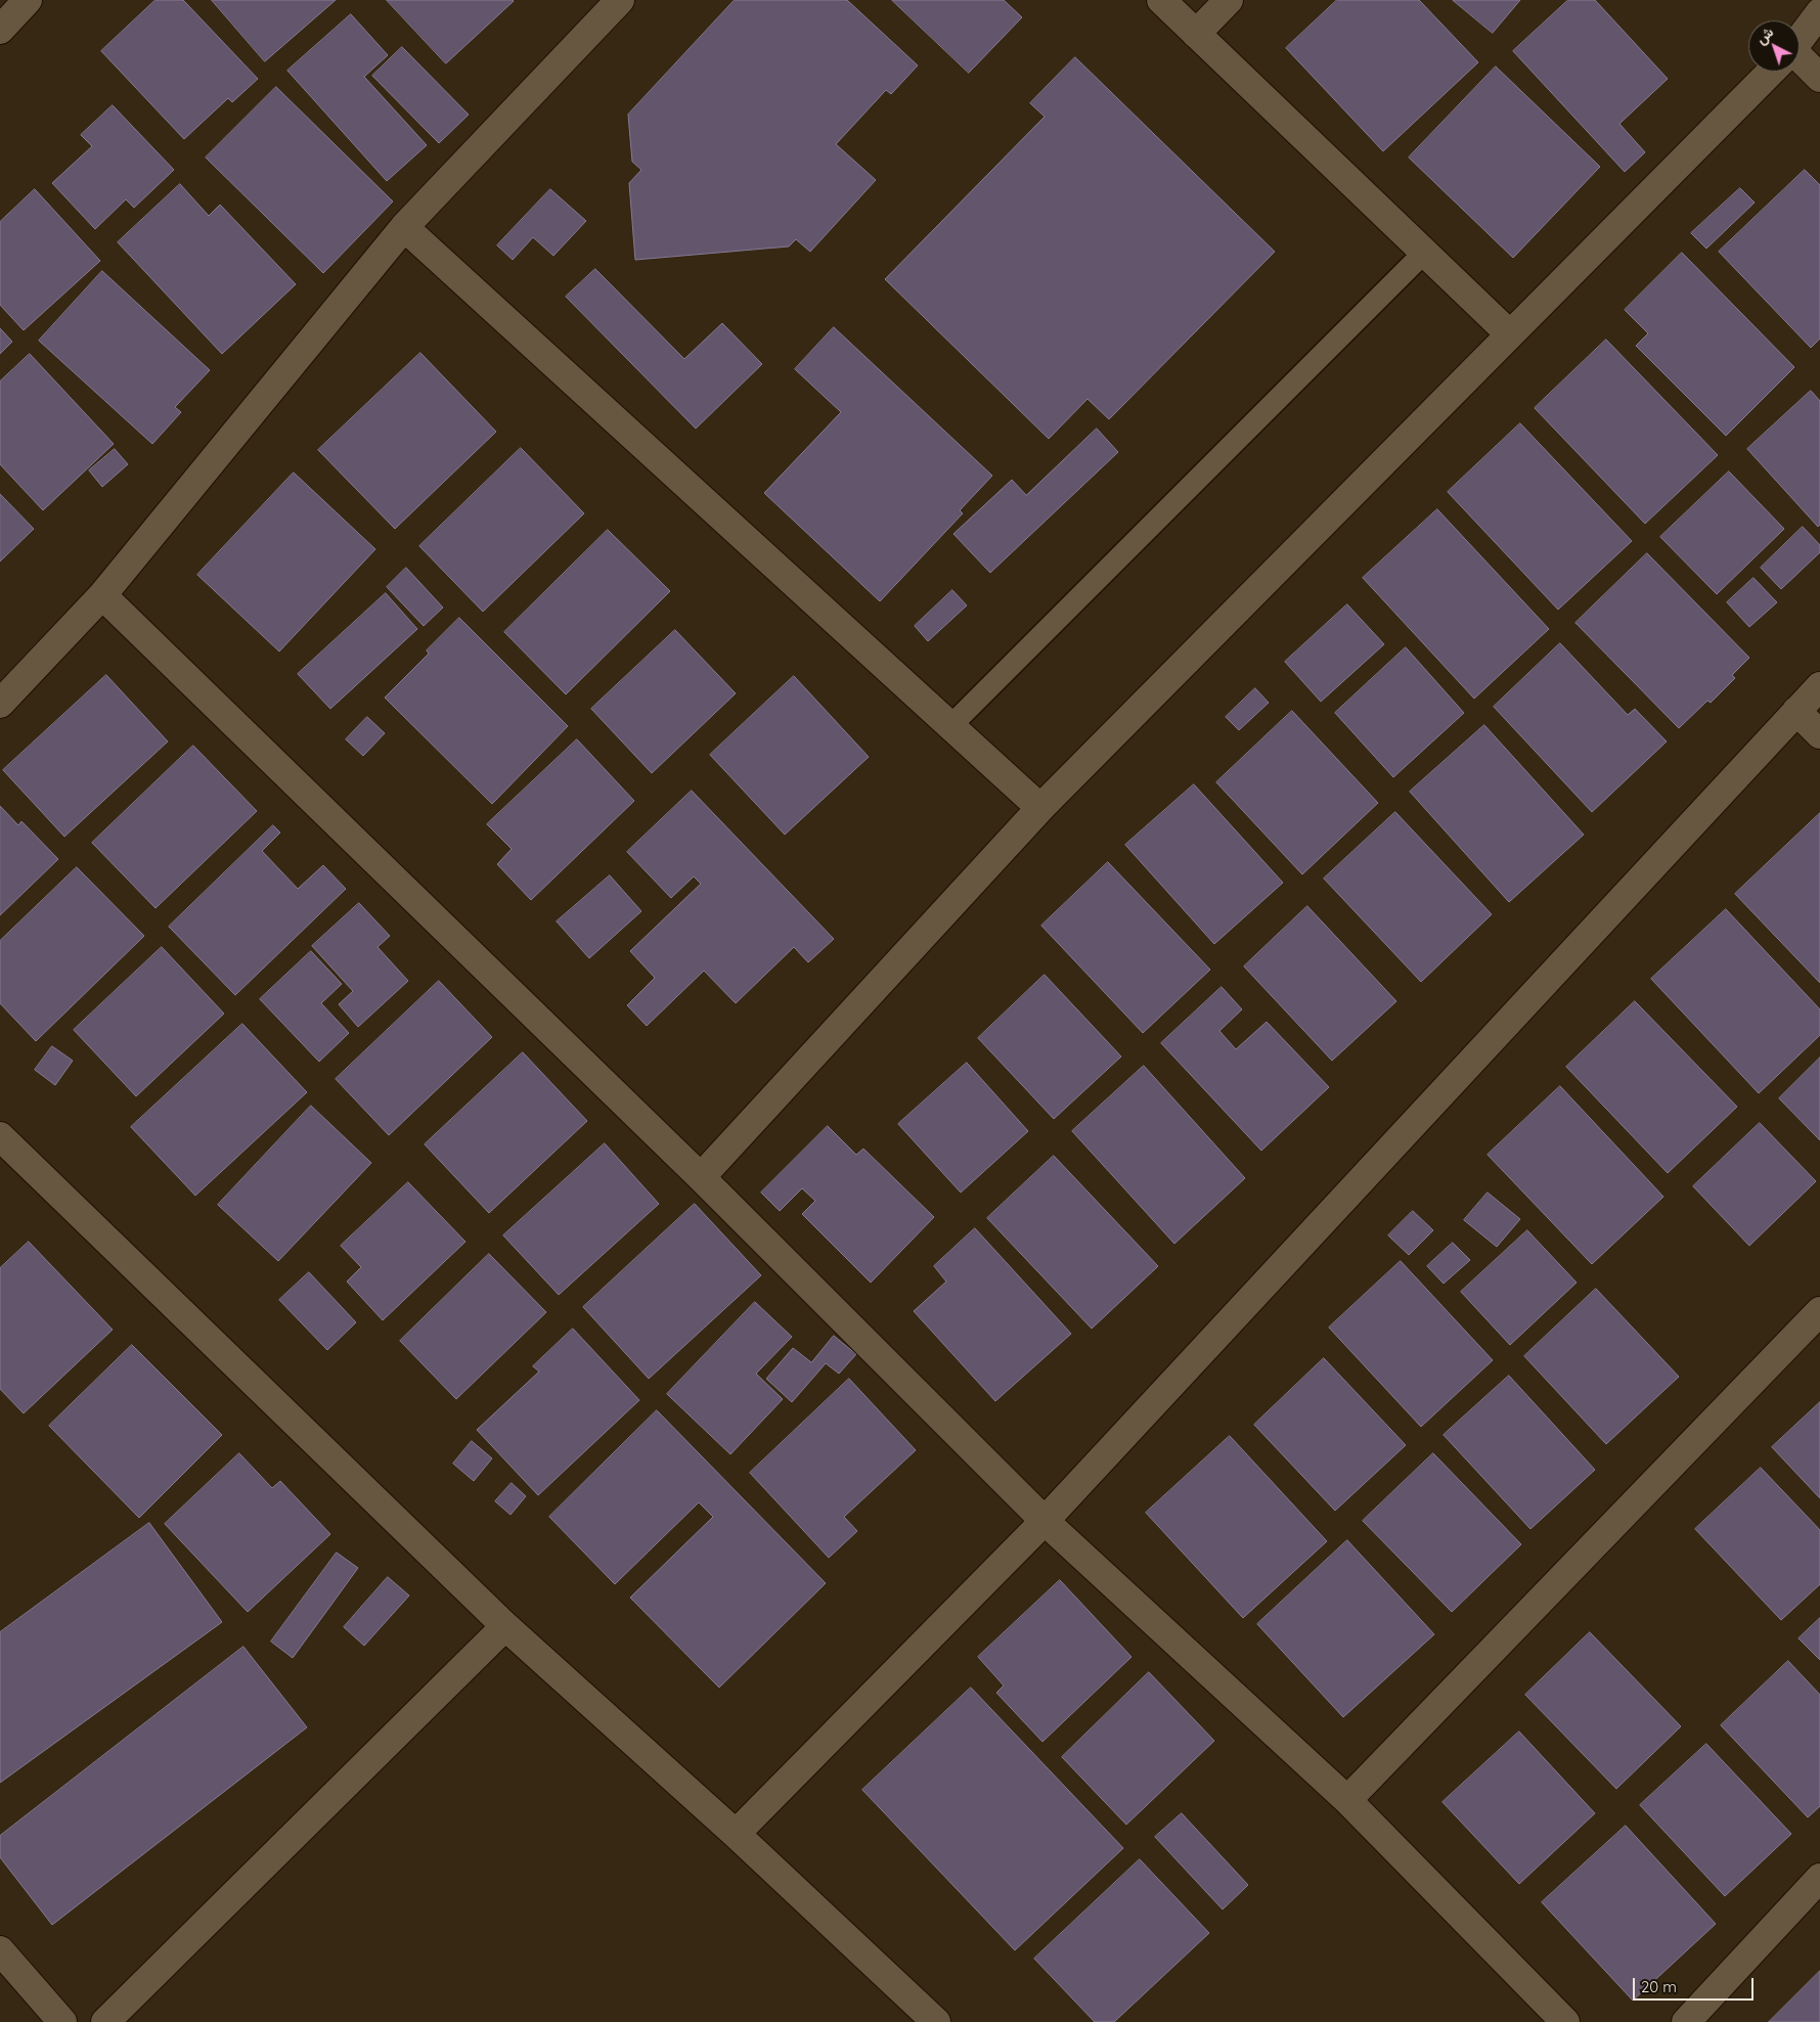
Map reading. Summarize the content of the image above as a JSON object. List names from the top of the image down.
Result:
{
  "scale_bar": "20 m",
  "north": "top left"
}
